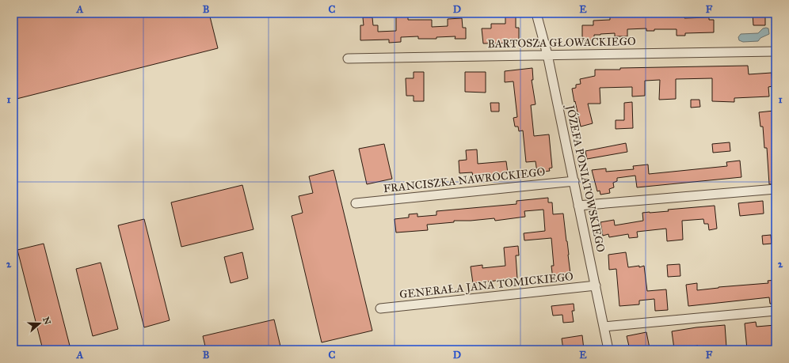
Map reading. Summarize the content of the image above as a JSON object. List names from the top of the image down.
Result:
{
  "streets": {
    "street": [
      "BARTOSZA GŁOWACKIEGO",
      "JÓZEFA PONIATOWSKIEGO",
      "FRANCISZKA NAWROCKIEGO",
      "GENERAŁA JANA TOMICKIEGO"
    ]
  },
  "crossings": [
    ["BARTOSZA GŁOWACKIEGO", "JÓZEFA PONIATOWSKIEGO"],
    ["JÓZEFA PONIATOWSKIEGO", "FRANCISZKA NAWROCKIEGO"],
    ["JÓZEFA PONIATOWSKIEGO", "GENERAŁA JANA TOMICKIEGO"]
  ],
  "north": "right",
  "grid": {
    "columns": [
      "A",
      "B",
      "C",
      "D",
      "E",
      "F"
    ],
    "rows": ["1", "2"]
  }
}
